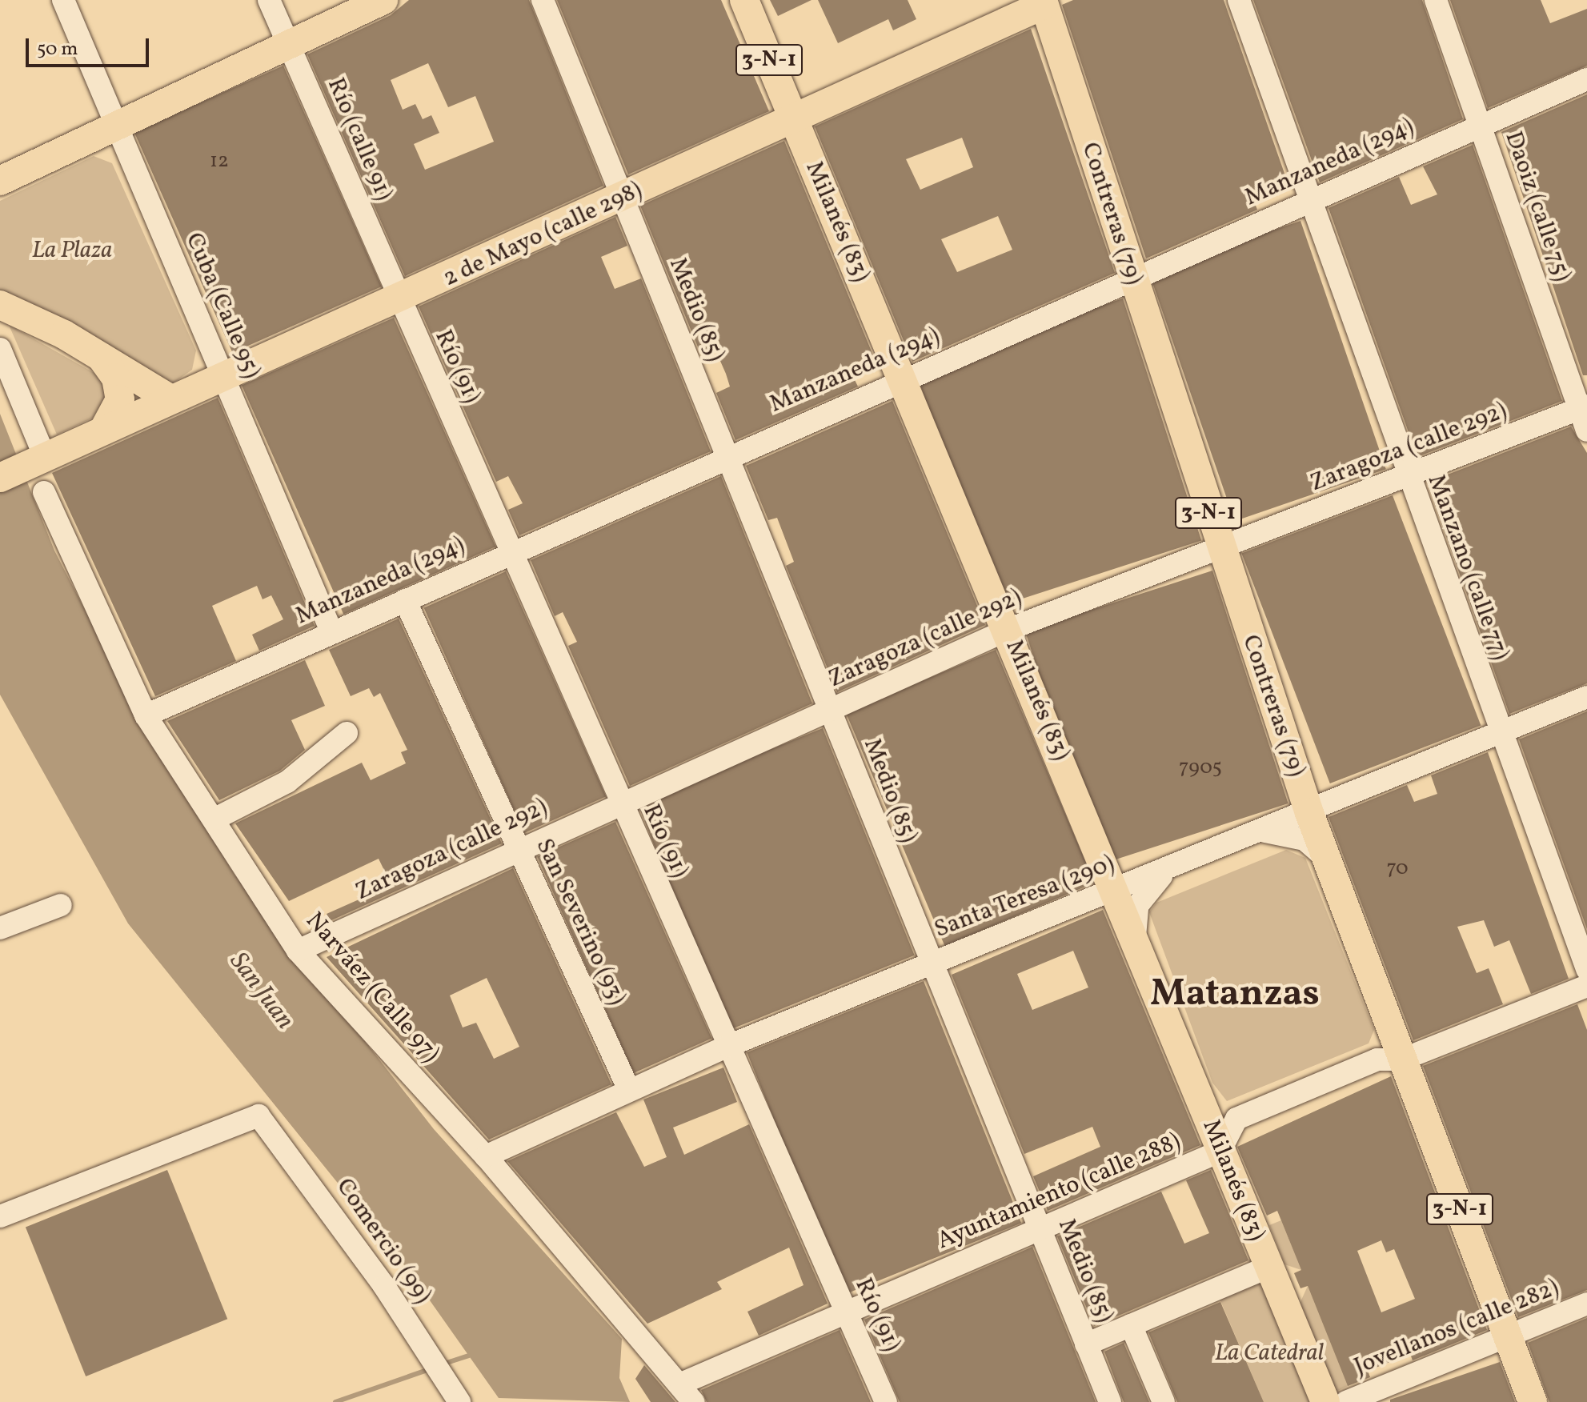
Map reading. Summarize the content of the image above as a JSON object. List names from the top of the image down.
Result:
{
  "streets": {
    "main road": [
      "3-N-1",
      "Contreras (79)",
      "Milanés (83)",
      "2 de Mayo (calle 298)"
    ],
    "street": [
      "Río (calle 91)",
      "Manzaneda (294)",
      "Daoiz (calle 75)",
      "Cuba (Calle 95)",
      "Medio (85)",
      "Río (91)",
      "Zaragoza (calle 292)",
      "Manzano (calle 77)",
      "Santa Teresa (290)",
      "San Severino (93)",
      "Narváez (Calle 97)",
      "Ayuntamiento (calle 288)",
      "Comercio (99)",
      "Jovellanos (calle 282)"
    ]
  },
  "crossings": [
    ["Río (calle 91)", "2 de Mayo (calle 298)"],
    ["Río (calle 91)", "Río (91)"],
    ["Manzaneda (294)", "Daoiz (calle 75)"],
    ["Manzaneda (294)", "Contreras (79)"],
    ["Manzaneda (294)", "Milanés (83)"],
    ["Manzaneda (294)", "Cuba (Calle 95)"],
    ["Manzaneda (294)", "Medio (85)"],
    ["Manzaneda (294)", "Río (91)"],
    ["Manzaneda (294)", "Manzano (calle 77)"],
    ["Manzaneda (294)", "San Severino (93)"],
    ["Manzaneda (294)", "Narváez (Calle 97)"],
    ["Daoiz (calle 75)", "Zaragoza (calle 292)"],
    ["Contreras (79)", "2 de Mayo (calle 298)"],
    ["Contreras (79)", "Zaragoza (calle 292)"],
    ["Contreras (79)", "Santa Teresa (290)"],
    ["Contreras (79)", "Jovellanos (calle 282)"],
    ["Milanés (83)", "2 de Mayo (calle 298)"],
    ["Milanés (83)", "Zaragoza (calle 292)"],
    ["Milanés (83)", "Santa Teresa (290)"],
    ["Milanés (83)", "Ayuntamiento (calle 288)"],
    ["2 de Mayo (calle 298)", "Cuba (Calle 95)"],
    ["2 de Mayo (calle 298)", "Medio (85)"],
    ["2 de Mayo (calle 298)", "Río (91)"],
    ["Medio (85)", "Zaragoza (calle 292)"],
    ["Medio (85)", "Santa Teresa (290)"],
    ["Medio (85)", "Ayuntamiento (calle 288)"],
    ["Río (91)", "Zaragoza (calle 292)"],
    ["Río (91)", "Santa Teresa (290)"],
    ["Río (91)", "Ayuntamiento (calle 288)"],
    ["Zaragoza (calle 292)", "Manzano (calle 77)"],
    ["Zaragoza (calle 292)", "San Severino (93)"],
    ["Zaragoza (calle 292)", "Narváez (Calle 97)"],
    ["Manzano (calle 77)", "Santa Teresa (290)"],
    ["Santa Teresa (290)", "San Severino (93)"],
    ["Santa Teresa (290)", "Narváez (Calle 97)"],
    ["Narváez (Calle 97)", "Ayuntamiento (calle 288)"]
  ],
  "districts": ["Matanzas"],
  "water": ["San Juan"],
  "parks": ["La Plaza", "La Catedral"],
  "house_numbers": ["12", "7905", "70"],
  "scale_bar": "50 m"
}
